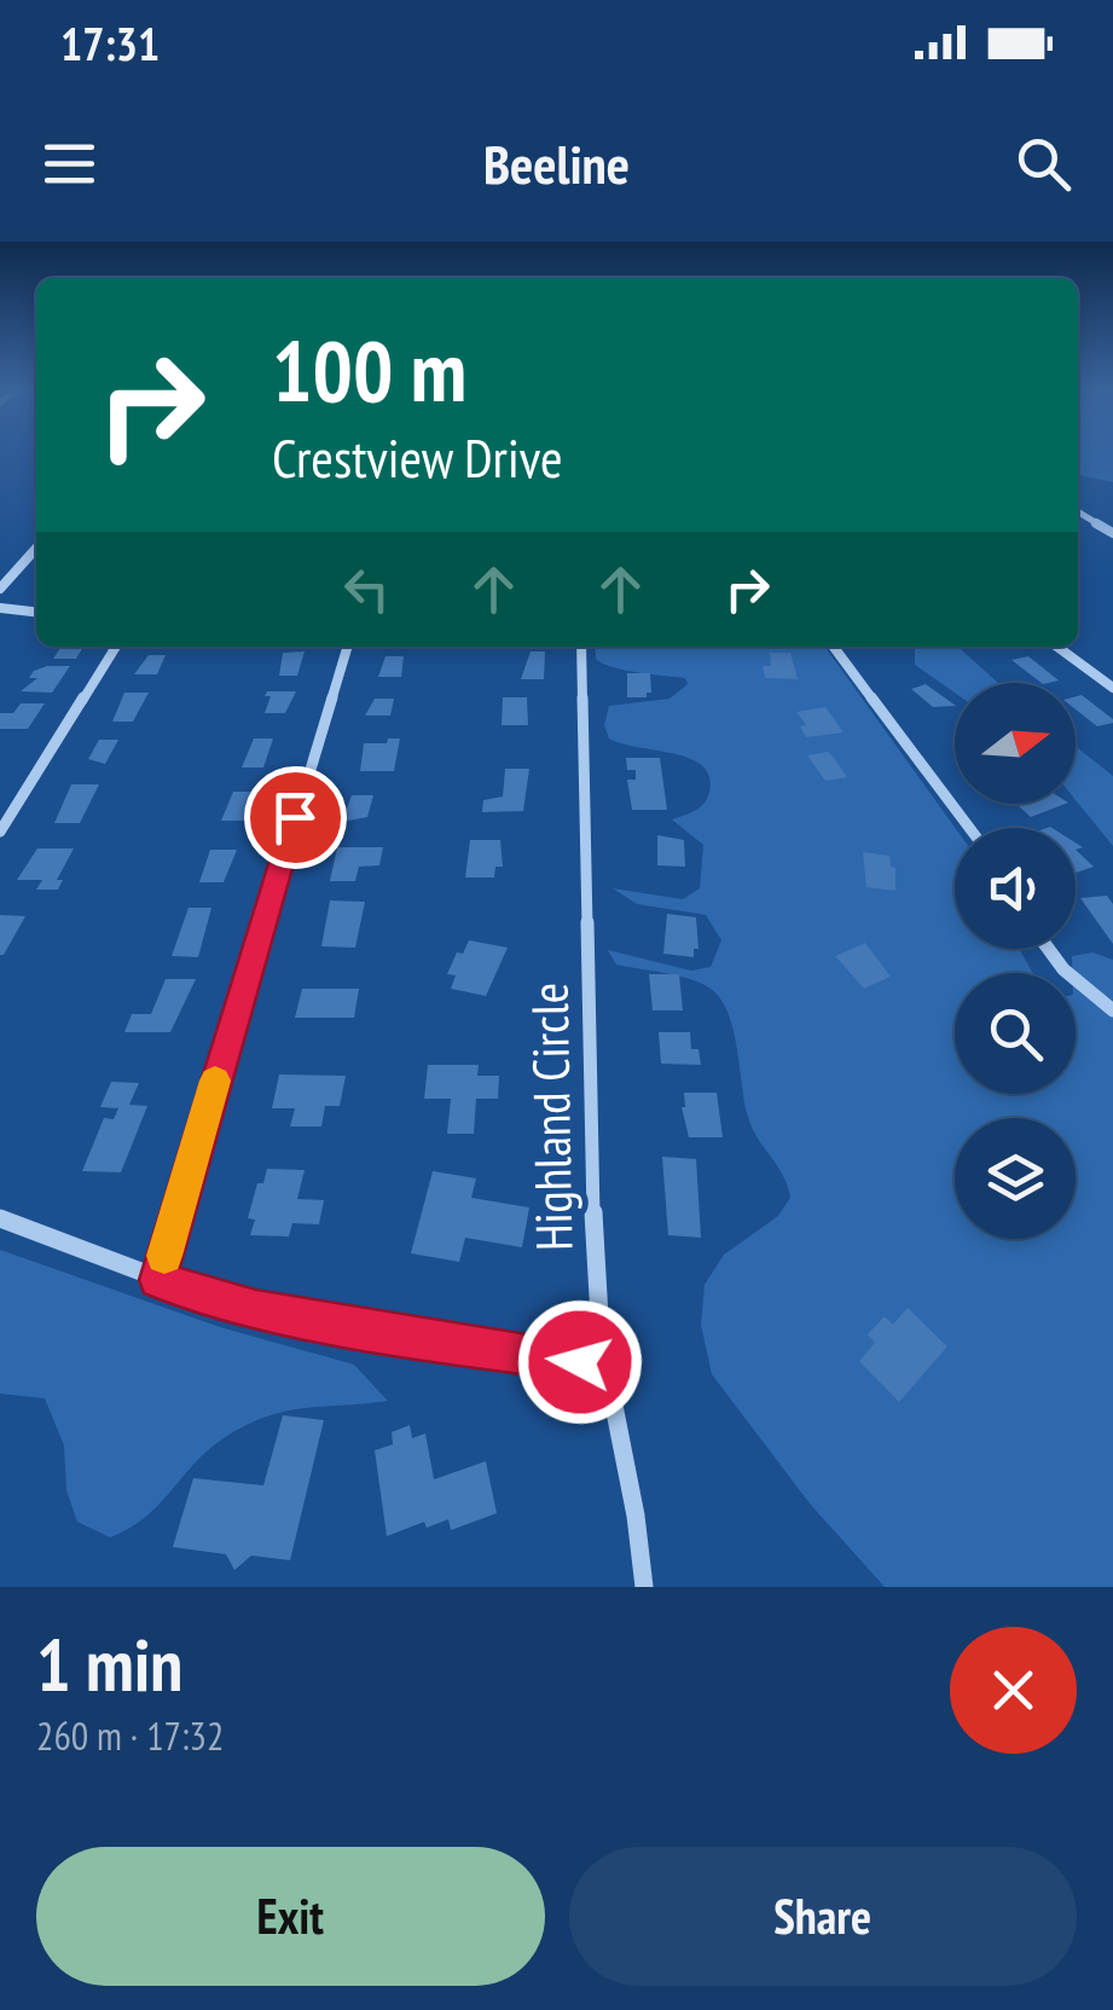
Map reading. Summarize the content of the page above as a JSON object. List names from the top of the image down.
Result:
{
  "streets": {
    "street": ["Highland Circle"]
  },
  "north": "right",
  "page": {
    "status": "17:31",
    "header": "Beeline",
    "turn": ["100 m", "Crestview Drive"],
    "heading": ["1 min", "260 m · 17:32"],
    "buttons": ["Exit", "Share"]
  }
}
